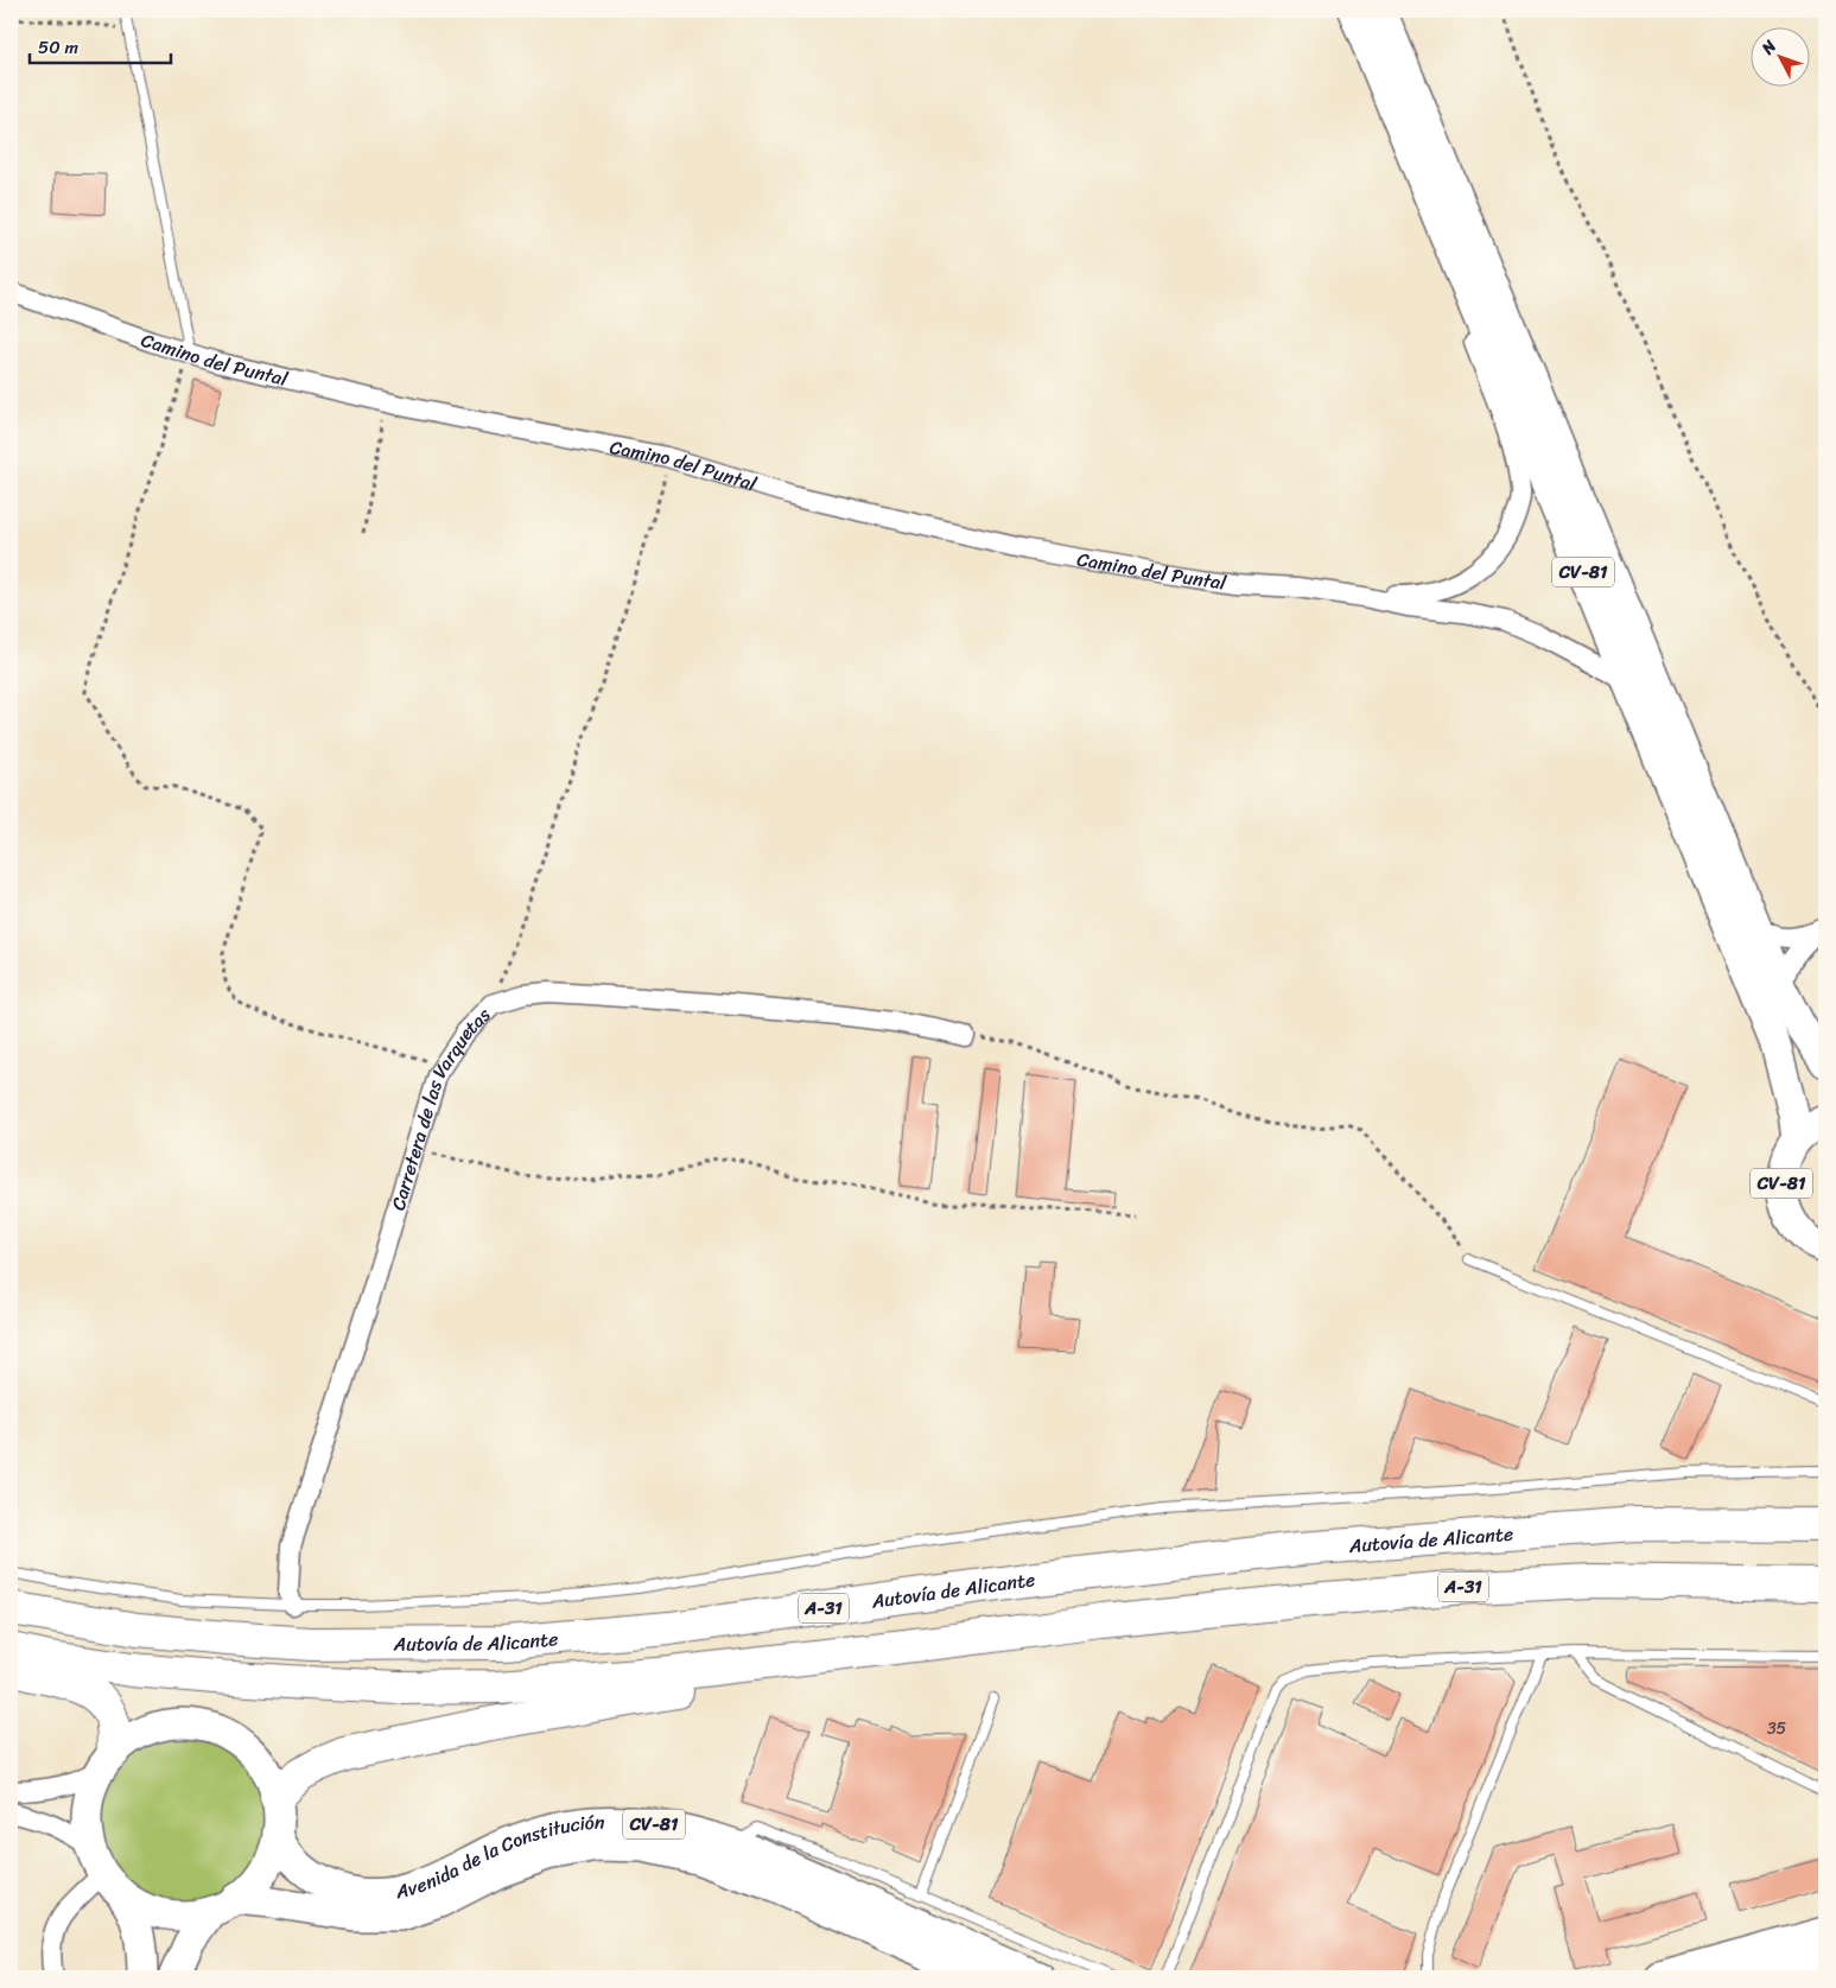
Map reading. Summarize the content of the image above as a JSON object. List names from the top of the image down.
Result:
{
  "streets": {
    "highway": ["Autovía de Alicante", "A-31"],
    "main road": ["CV-81", "Avenida de la Constitución"],
    "street": ["Camino del Puntal", "Carretera de las Varquetas"]
  },
  "crossings": [
    ["Camino del Puntal", "CV-81"],
    ["CV-81", "Avenida de la Constitución"]
  ],
  "house_numbers": ["35"],
  "scale_bar": "50 m",
  "north": "top left"
}
